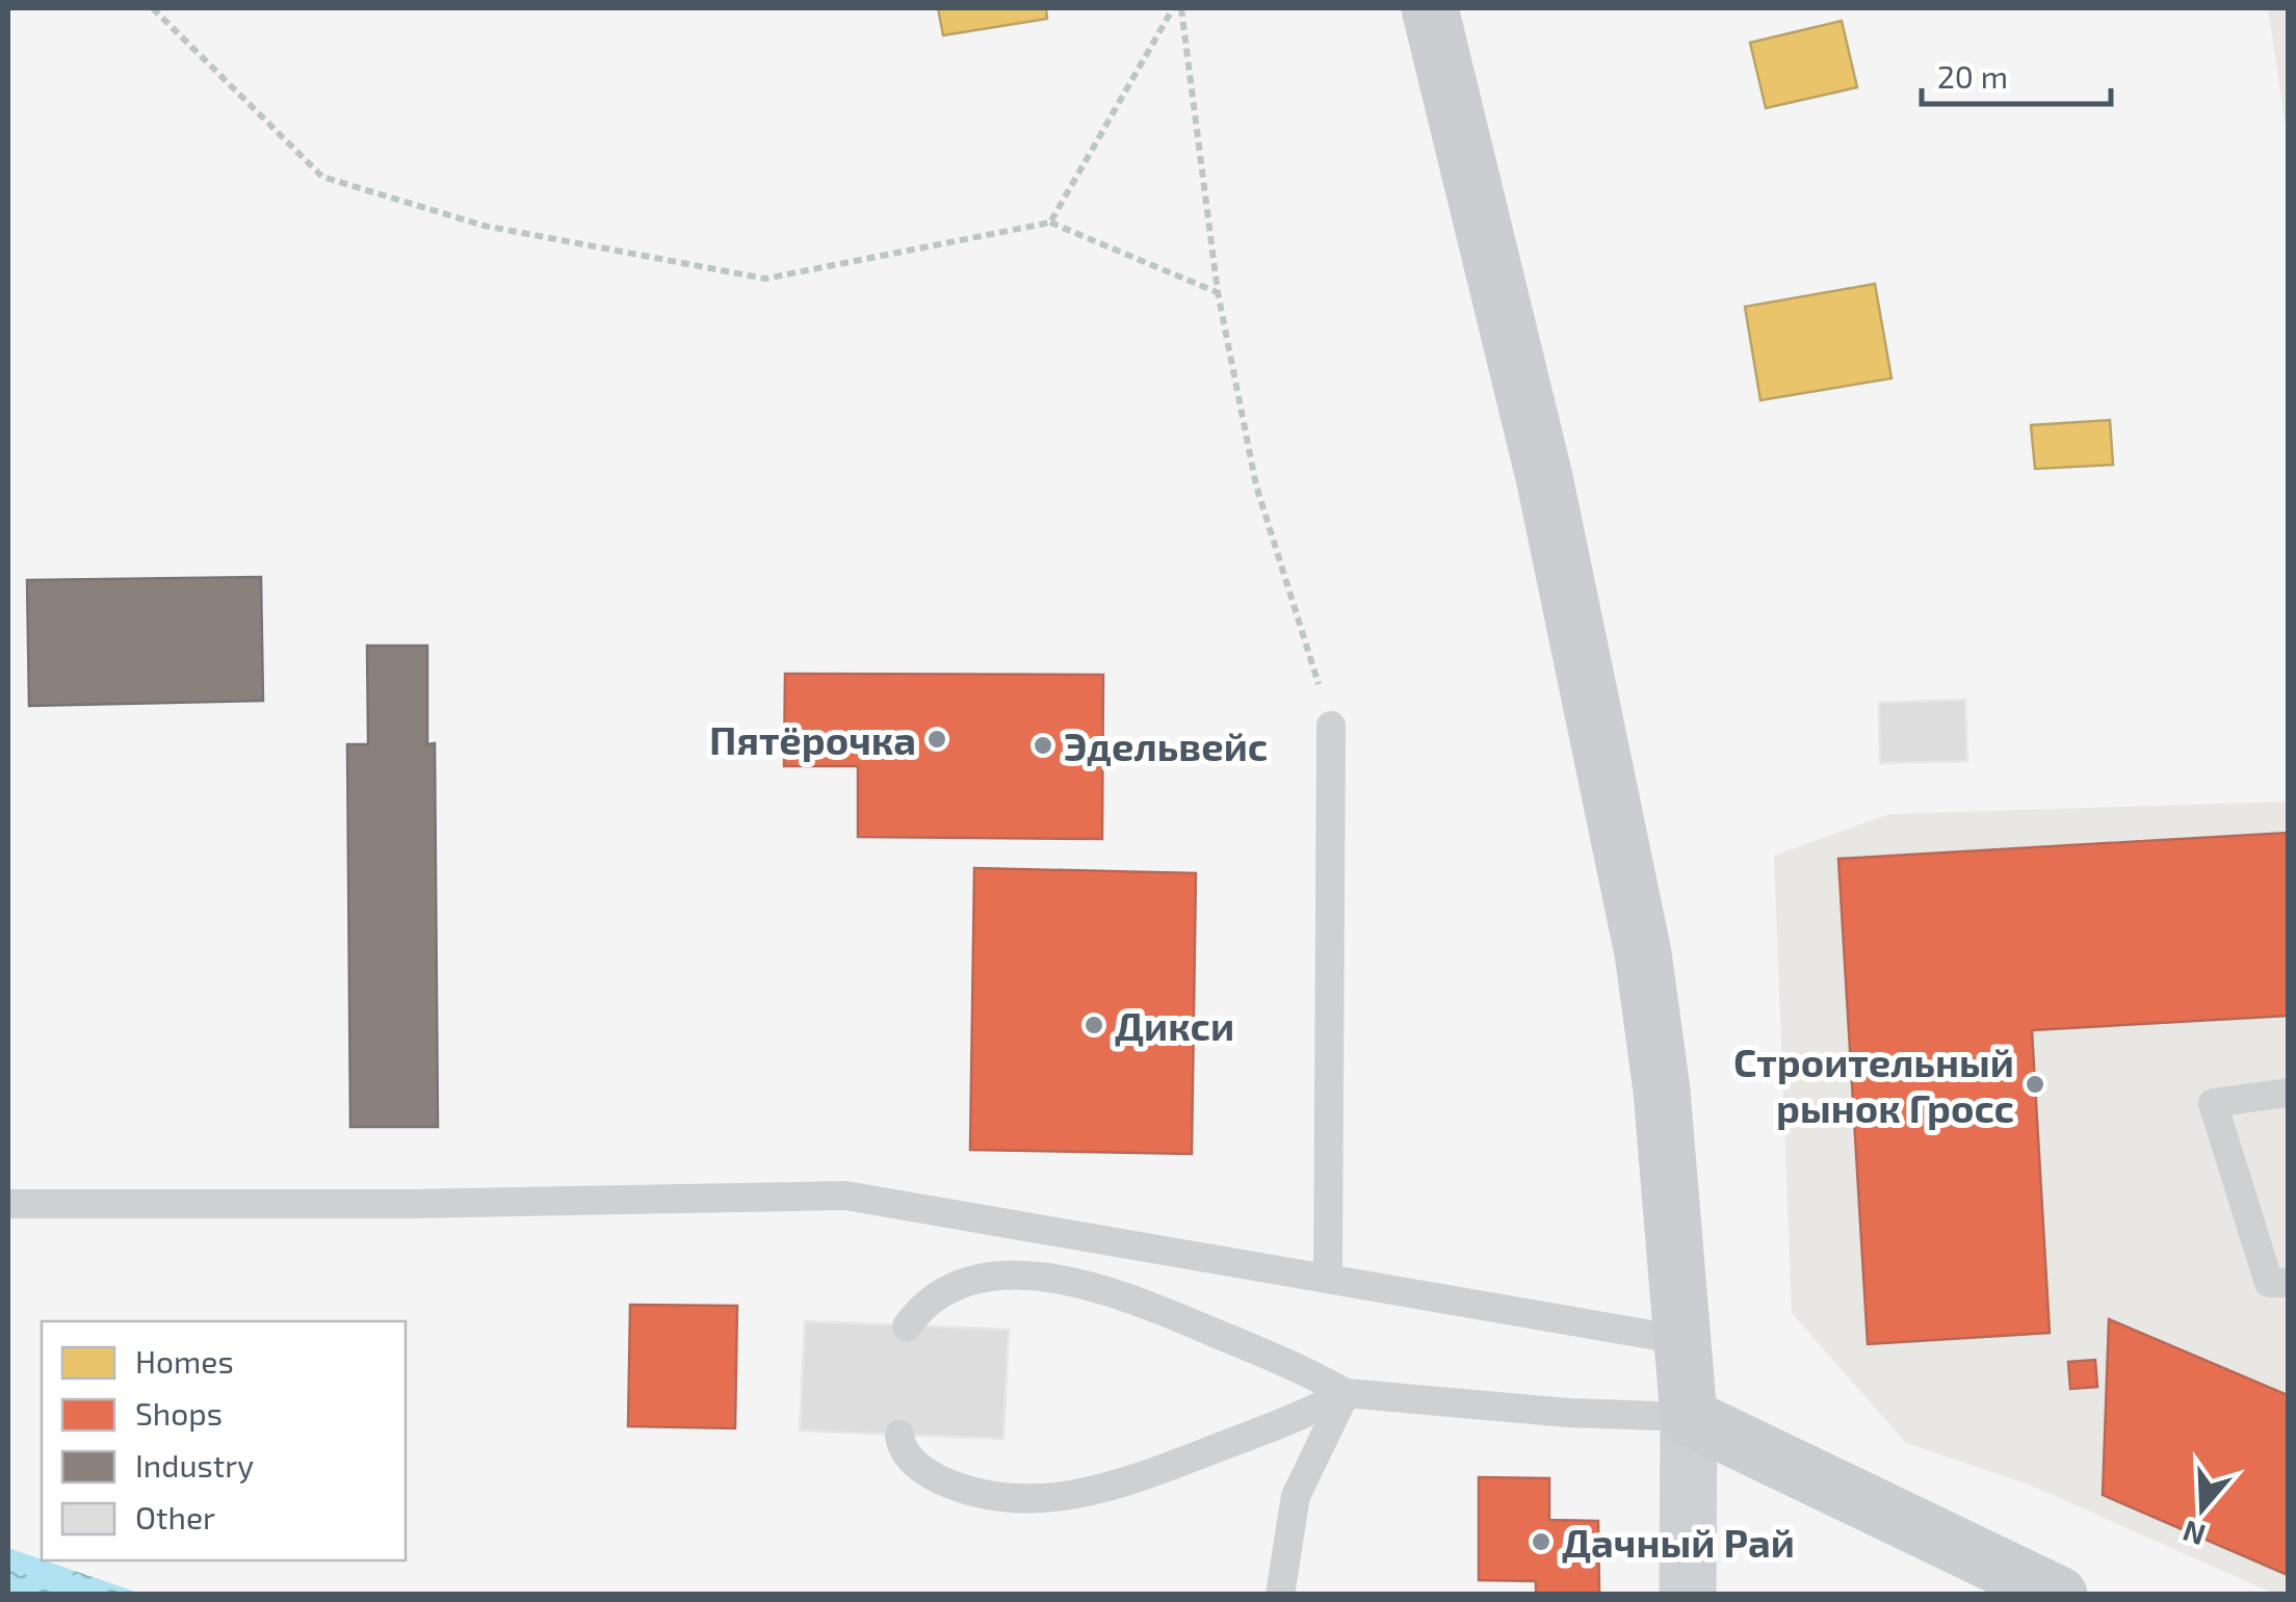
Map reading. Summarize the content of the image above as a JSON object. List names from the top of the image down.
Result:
{
  "places": [
    "Пятёрочка",
    "Эдельвейс",
    "Дикси",
    "Строительный рынок Гросс",
    "Дачный Рай"
  ],
  "legend": [
    "Homes",
    "Shops",
    "Industry",
    "Other"
  ],
  "scale_bar": "20 m",
  "north": "bottom"
}
